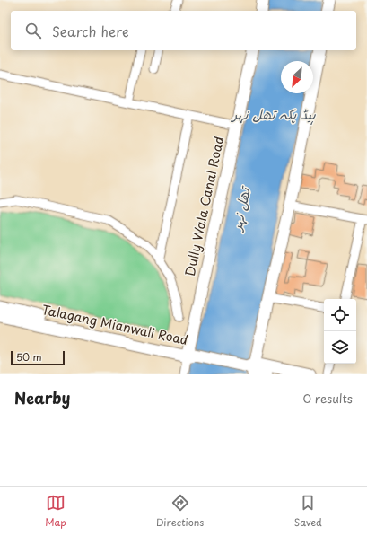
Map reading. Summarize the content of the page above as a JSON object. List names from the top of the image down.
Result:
{
  "streets": {
    "street": ["Dully Wala Canal Road", "Talagang Mianwali Road"]
  },
  "crossings": [
    ["Dully Wala Canal Road", "Talagang Mianwali Road"]
  ],
  "water": ["ہیڈ پکہ تھل نہر", "تھل نہر"],
  "scale_bar": "50 m",
  "north": "bottom left",
  "page": {
    "search": "Search here",
    "scale": "50 m",
    "heading": ["Nearby", "0 results"],
    "nav": ["Map", "Directions", "Saved"]
  }
}
